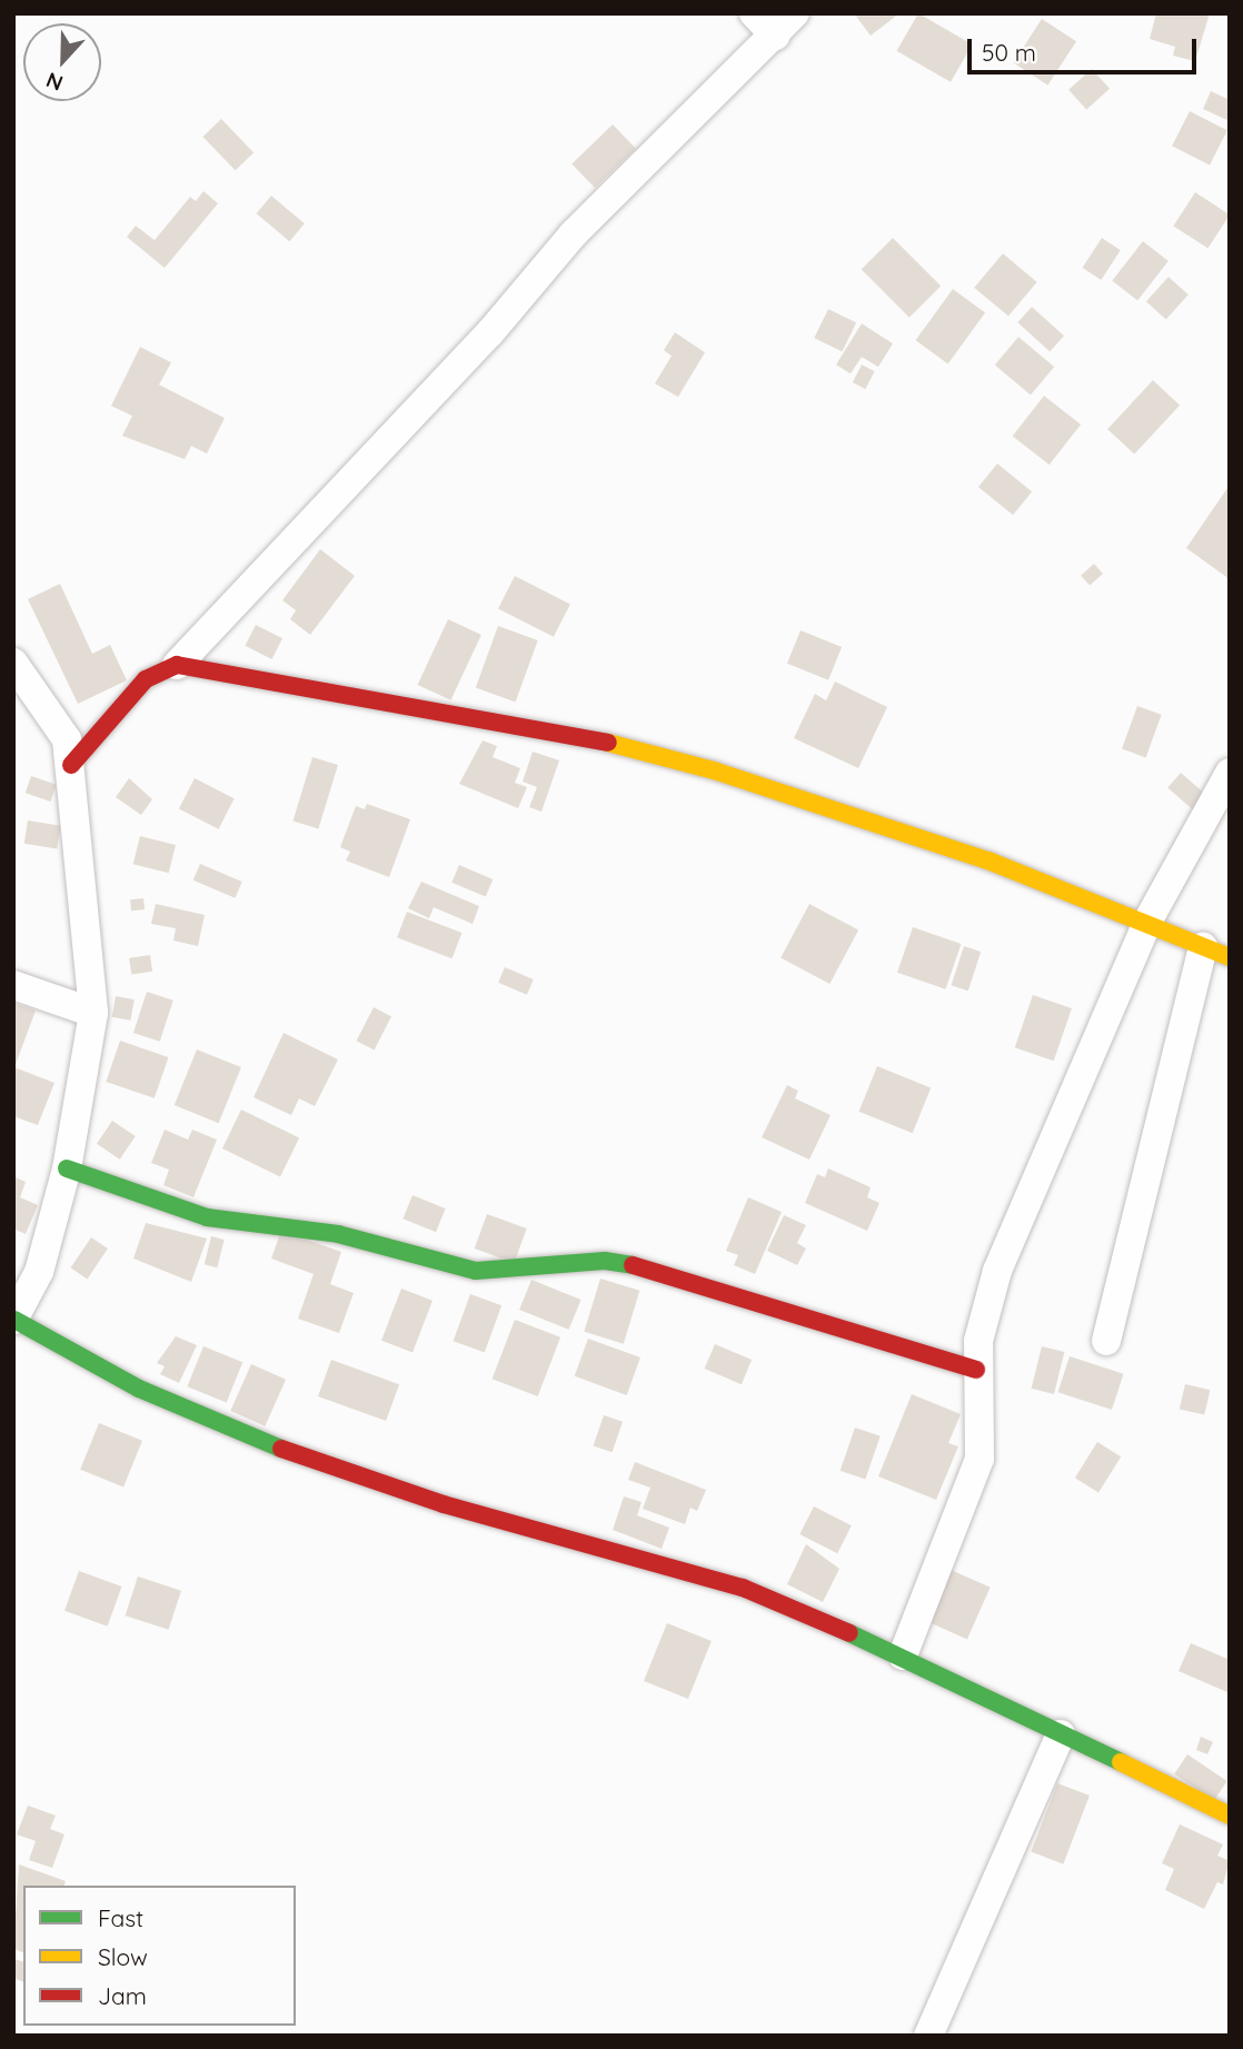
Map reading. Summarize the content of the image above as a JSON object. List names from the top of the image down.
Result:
{
  "legend": ["Fast", "Slow", "Jam"],
  "scale_bar": "50 m",
  "north": "bottom"
}
